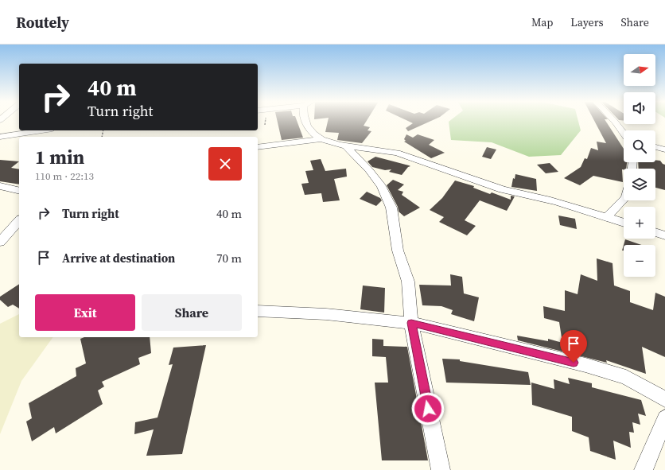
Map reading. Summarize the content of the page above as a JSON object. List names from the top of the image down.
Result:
{
  "north": "right",
  "page": {
    "header": "Routely",
    "nav": ["Map", "Layers", "Share"],
    "map_buttons": ["+", "−"],
    "turn": ["40 m", "Turn right"],
    "heading": ["1 min", "110 m · 22:13"],
    "list": [
      {
        "name": "Turn right",
        "value": "40 m"
      },
      {
        "name": "Arrive at destination",
        "value": "70 m"
      }
    ],
    "buttons": ["Exit", "Share"]
  }
}
